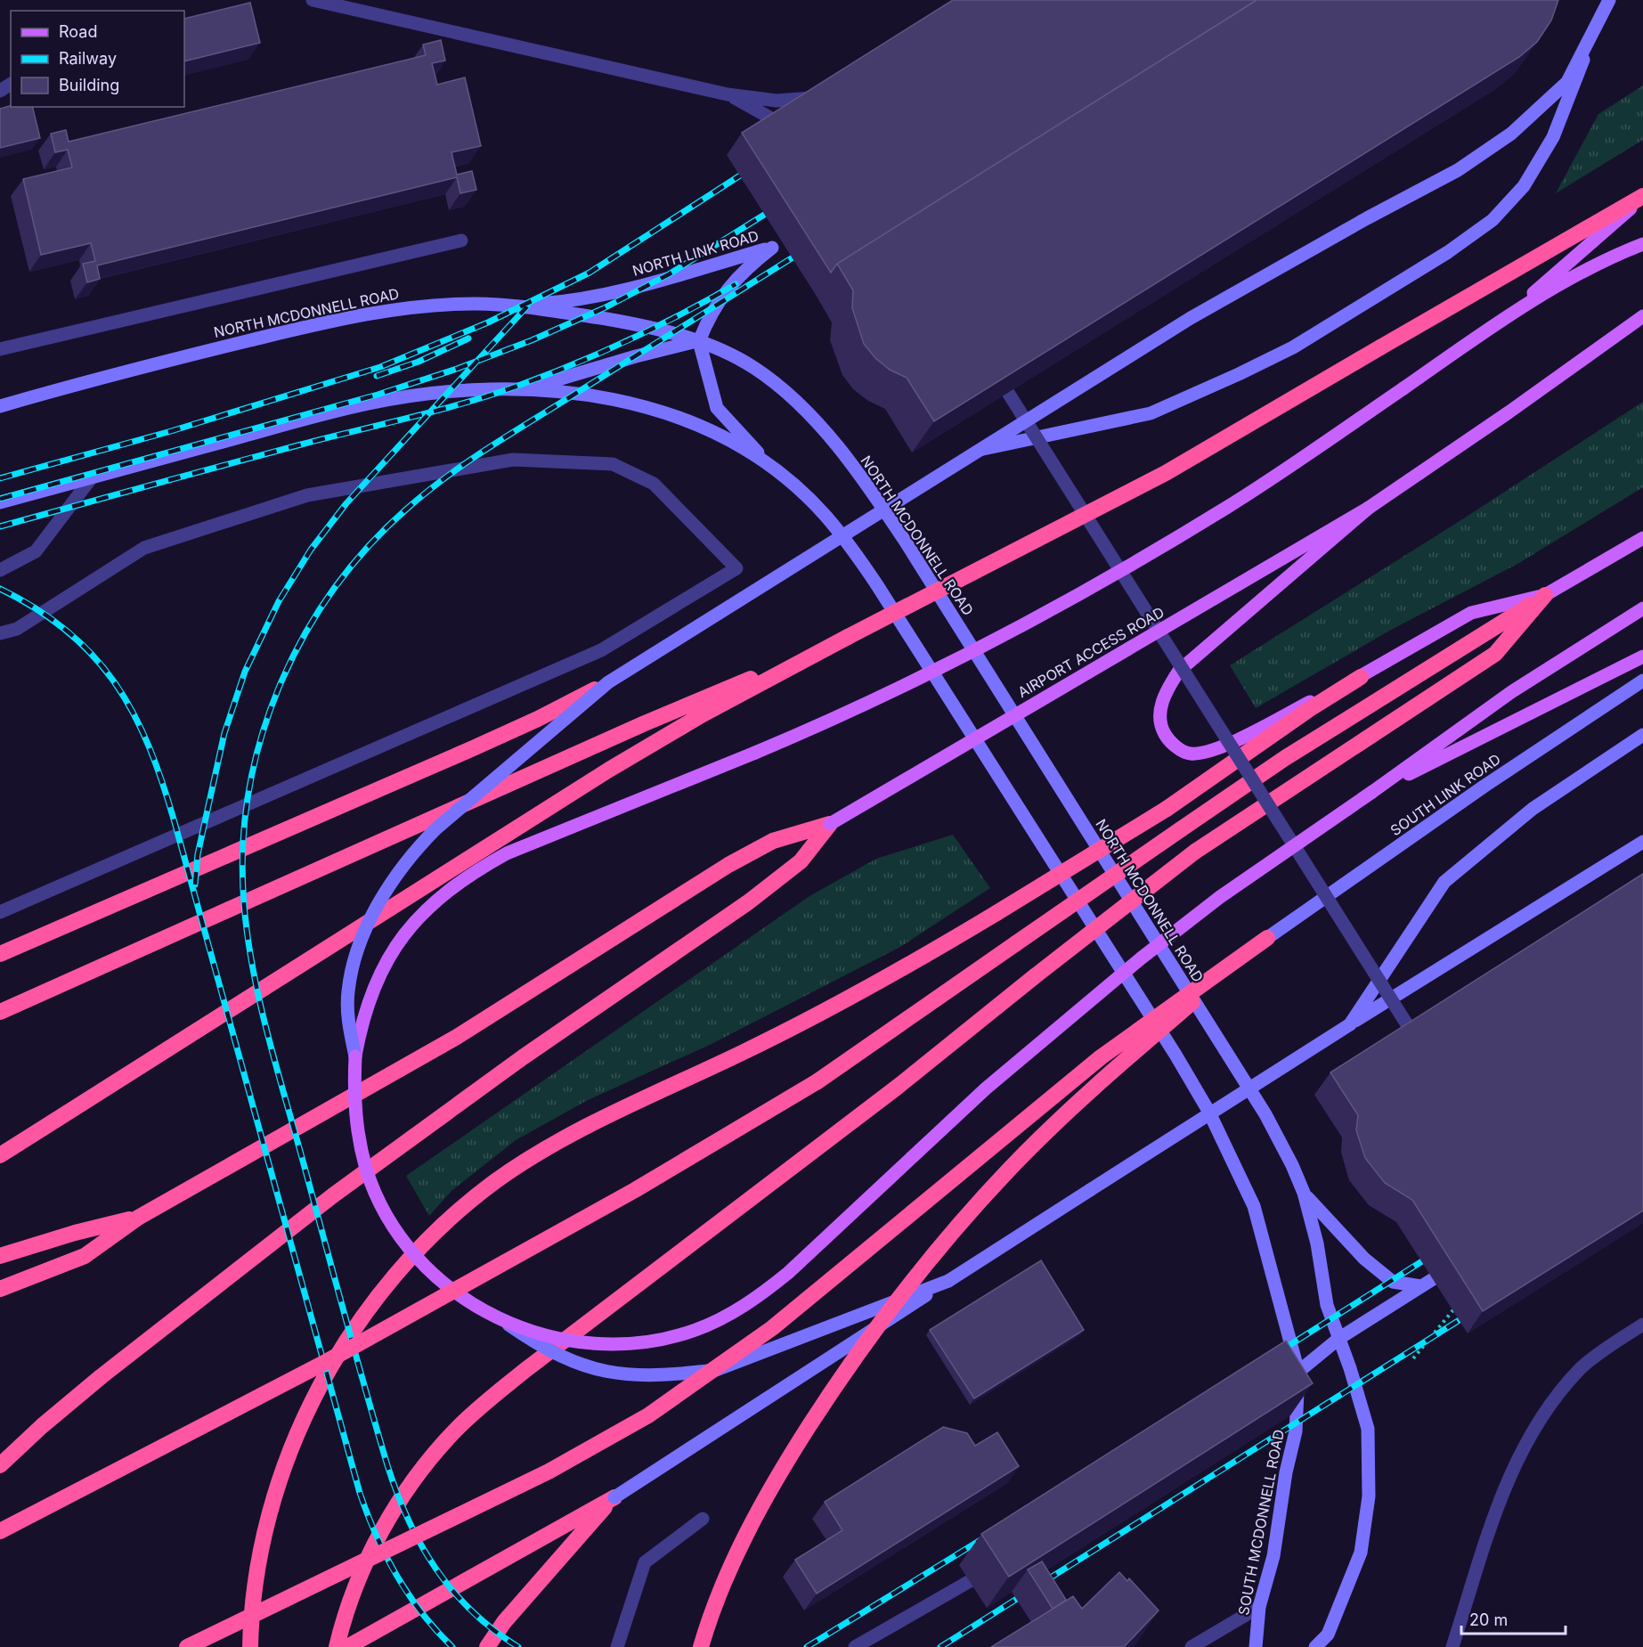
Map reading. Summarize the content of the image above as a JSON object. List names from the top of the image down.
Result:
{
  "streets": {
    "main road": ["AIRPORT ACCESS ROAD"],
    "street": [
      "NORTH LINK ROAD",
      "NORTH MCDONNELL ROAD",
      "SOUTH LINK ROAD",
      "SOUTH MCDONNELL ROAD"
    ]
  },
  "crossings": [
    ["NORTH LINK ROAD", "NORTH MCDONNELL ROAD"]
  ],
  "legend": ["Road", "Railway", "Building"],
  "scale_bar": "20 m"
}
